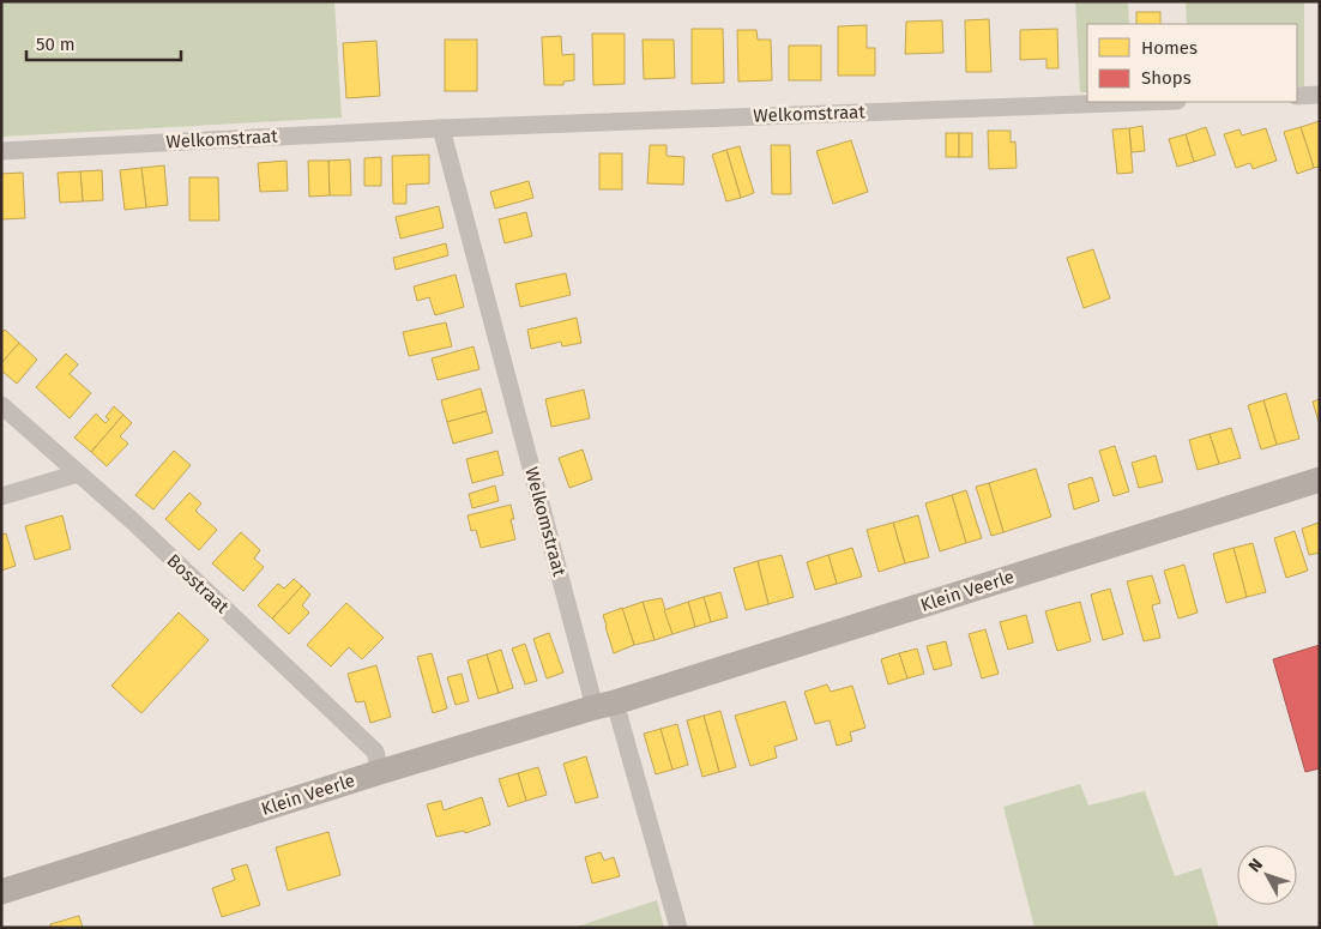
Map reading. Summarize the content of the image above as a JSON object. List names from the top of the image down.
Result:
{
  "streets": {
    "main road": ["Klein Veerle"],
    "street": ["Welkomstraat", "Bosstraat"]
  },
  "crossings": [
    ["Welkomstraat", "Klein Veerle"],
    ["Bosstraat", "Klein Veerle"]
  ],
  "legend": ["Homes", "Shops"],
  "scale_bar": "50 m",
  "north": "top left"
}
